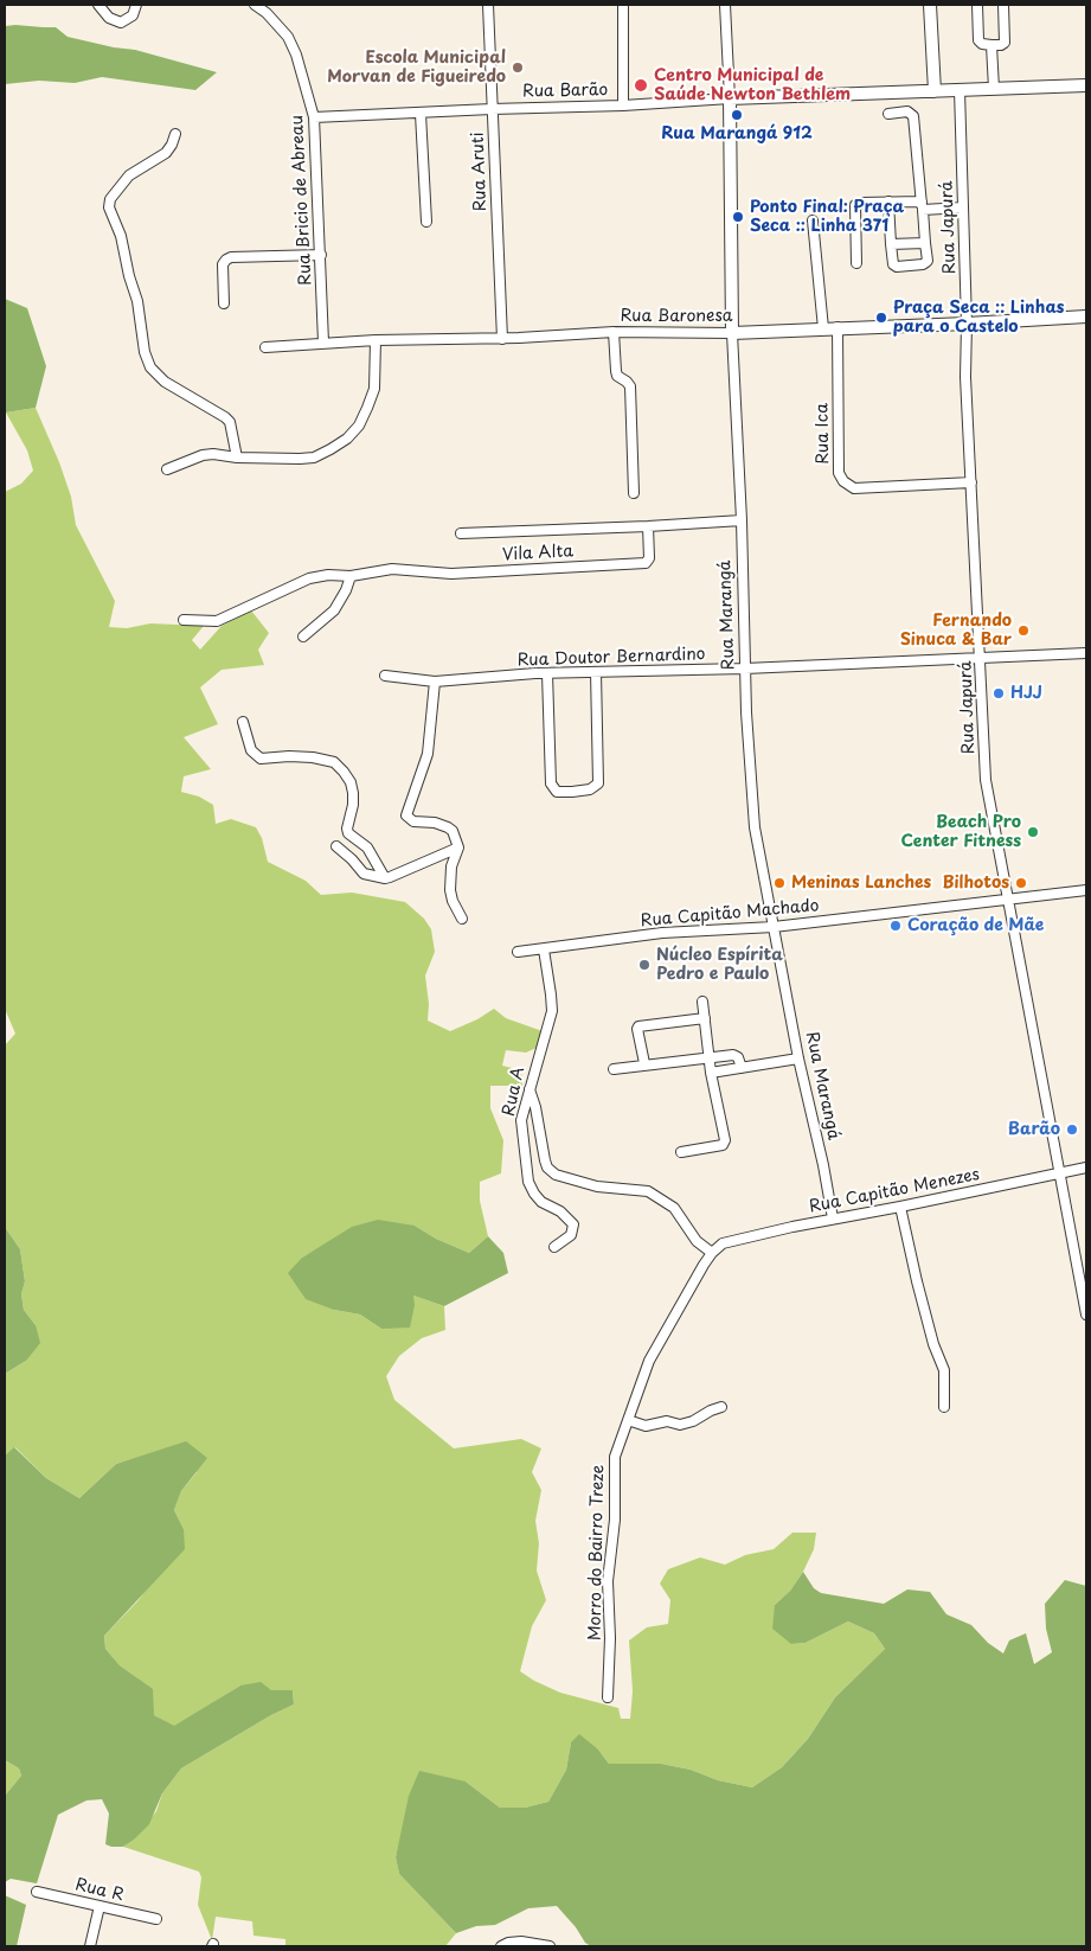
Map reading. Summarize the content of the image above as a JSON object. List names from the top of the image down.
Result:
{
  "streets": {
    "street": [
      "Rua Barão",
      "Rua Aruti",
      "Rua Bricio de Abreau",
      "Rua Japurá",
      "Rua Baronesa",
      "Rua Ica",
      "Vila Alta",
      "Rua Marangá",
      "Rua Doutor Bernardino",
      "Rua Capitão Machado",
      "Rua A",
      "Rua Capitão Menezes",
      "Morro do Bairro Treze",
      "Rua R"
    ]
  },
  "crossings": [
    ["Rua Barão", "Rua Aruti"],
    ["Rua Barão", "Rua Bricio de Abreau"],
    ["Rua Barão", "Rua Japurá"],
    ["Rua Barão", "Rua Marangá"],
    ["Rua Aruti", "Rua Baronesa"],
    ["Rua Bricio de Abreau", "Rua Baronesa"],
    ["Rua Japurá", "Rua Baronesa"],
    ["Rua Japurá", "Rua Ica"],
    ["Rua Japurá", "Rua Doutor Bernardino"],
    ["Rua Japurá", "Rua Capitão Machado"],
    ["Rua Japurá", "Rua Capitão Menezes"],
    ["Rua Baronesa", "Rua Ica"],
    ["Rua Baronesa", "Rua Marangá"],
    ["Vila Alta", "Rua Marangá"],
    ["Rua Marangá", "Rua Doutor Bernardino"],
    ["Rua Marangá", "Rua Capitão Machado"],
    ["Rua Marangá", "Rua Capitão Menezes"],
    ["Rua Capitão Machado", "Rua A"],
    ["Rua Capitão Menezes", "Morro do Bairro Treze"]
  ],
  "places": [
    "Escola Municipal Morvan de Figueiredo",
    "Centro Municipal de Saúde Newton Bethlem",
    "Rua Marangá 912",
    "Ponto Final: Praça Seca :: Linha 371",
    "Praça Seca :: Linhas para o Castelo",
    "Fernando Sinuca & Bar",
    "HJJ",
    "Beach Pro Center Fitness",
    "Meninas Lanches",
    "Bilhotos",
    "Coração de Mãe",
    "Núcleo Espírita Pedro e Paulo",
    "Barão"
  ]
}
